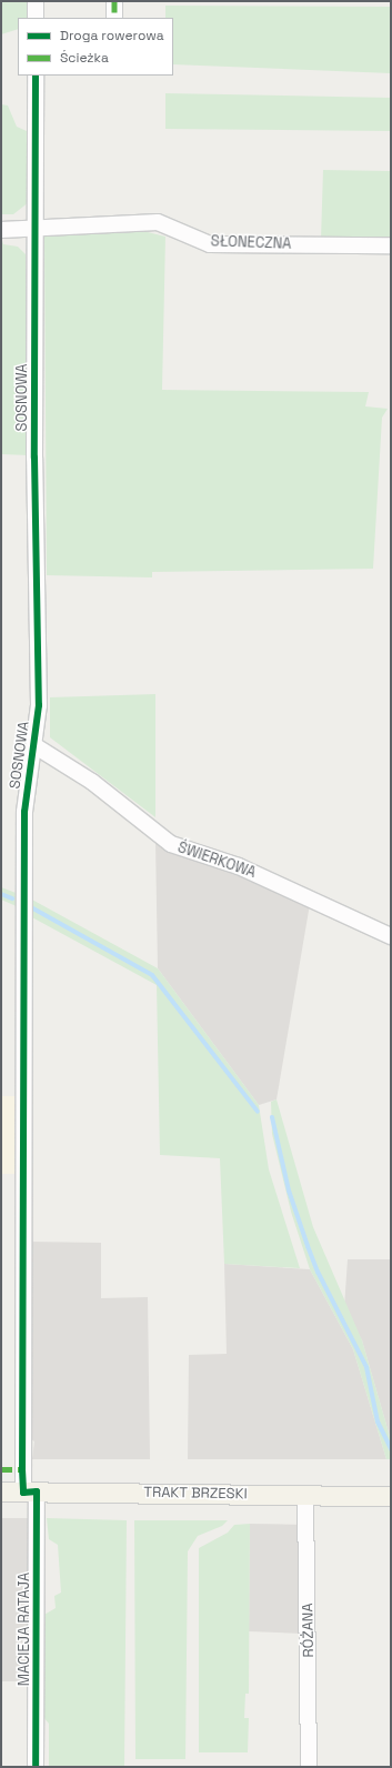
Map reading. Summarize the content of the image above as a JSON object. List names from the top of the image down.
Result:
{
  "streets": {
    "main road": ["TRAKT BRZESKI"],
    "street": [
      "SŁONECZNA",
      "SOSNOWA",
      "ŚWIERKOWA",
      "MACIEJA RATAJA",
      "RÓŻANA"
    ]
  },
  "crossings": [
    ["SŁONECZNA", "SOSNOWA"],
    ["SOSNOWA", "ŚWIERKOWA"],
    ["SOSNOWA", "TRAKT BRZESKI"],
    ["SOSNOWA", "MACIEJA RATAJA"],
    ["TRAKT BRZESKI", "MACIEJA RATAJA"],
    ["TRAKT BRZESKI", "RÓŻANA"]
  ],
  "legend": ["Droga rowerowa", "Ścieżka"]
}
